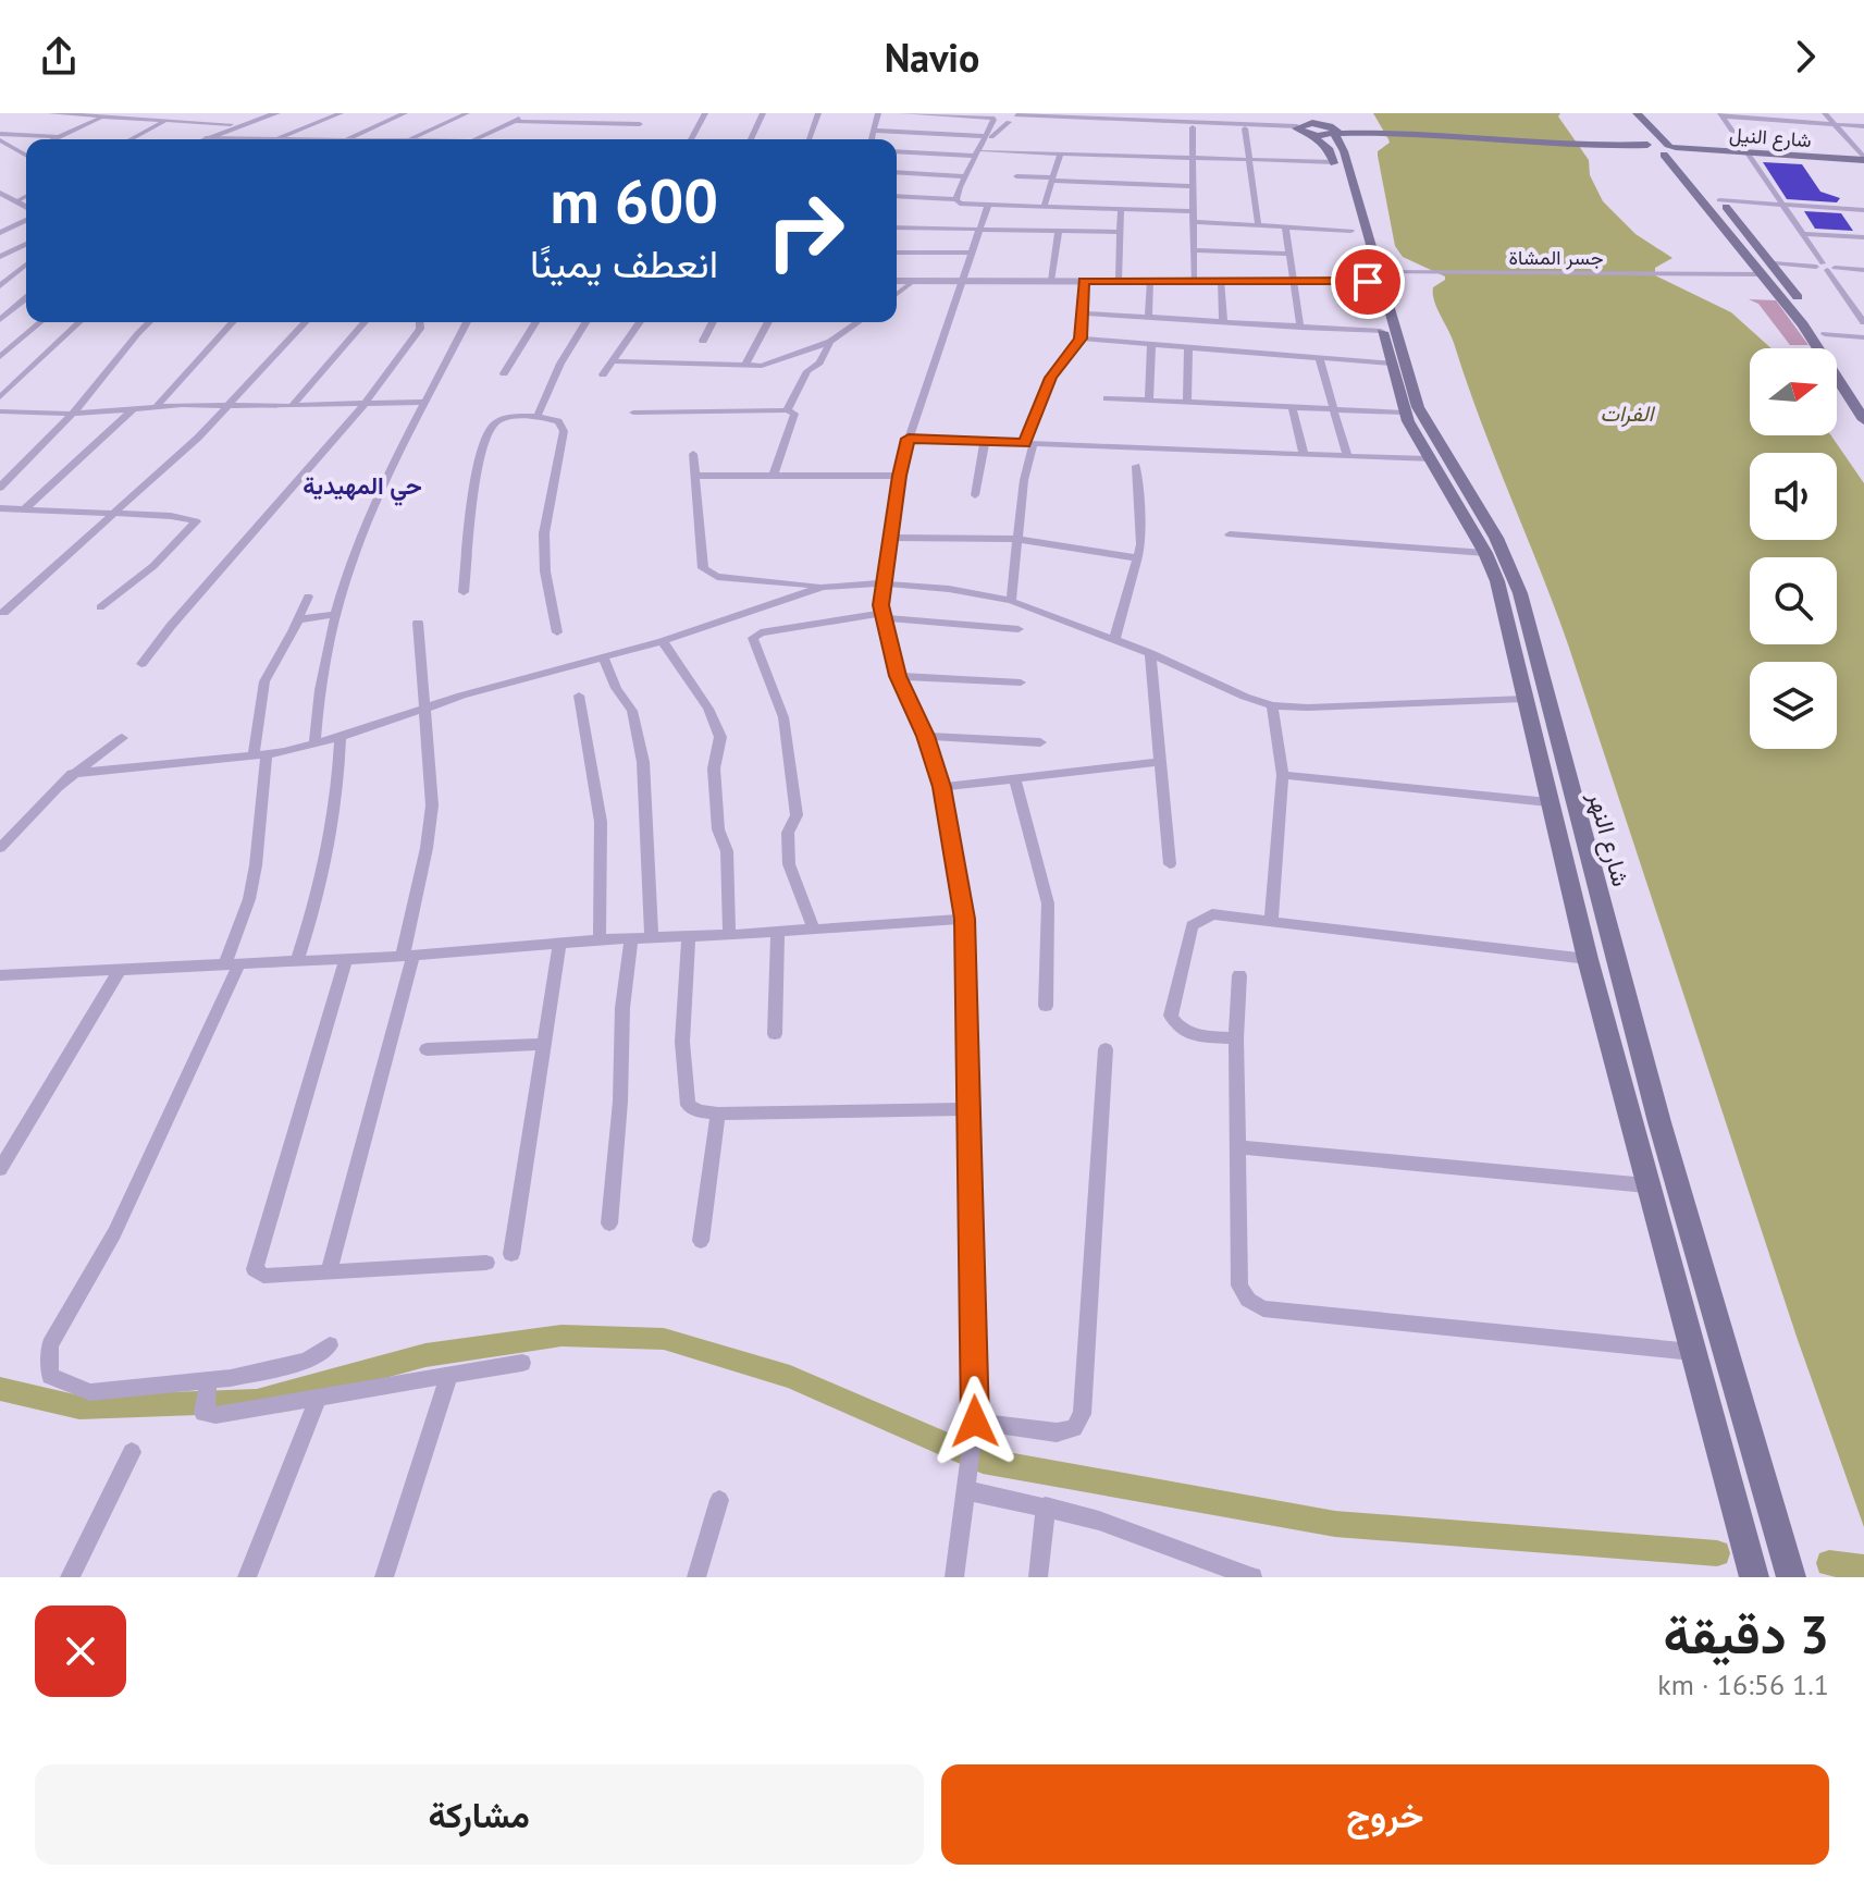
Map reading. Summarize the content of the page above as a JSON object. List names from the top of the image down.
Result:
{
  "streets": {
    "main road": ["شارع النيل", "شارع النهر"],
    "street": ["جسر المشاة"]
  },
  "crossings": [
    ["شارع النيل", "شارع النهر"],
    ["جسر المشاة", "شارع النهر"]
  ],
  "districts": ["حي المهيدية"],
  "water": ["الفرات"],
  "north": "right",
  "page": {
    "header": "Navio",
    "turn": ["600 m", "انعطف يمينًا"],
    "heading": ["3 دقيقة", "1.1 km · 16:56"],
    "buttons": ["خروج", "مشاركة"]
  }
}
